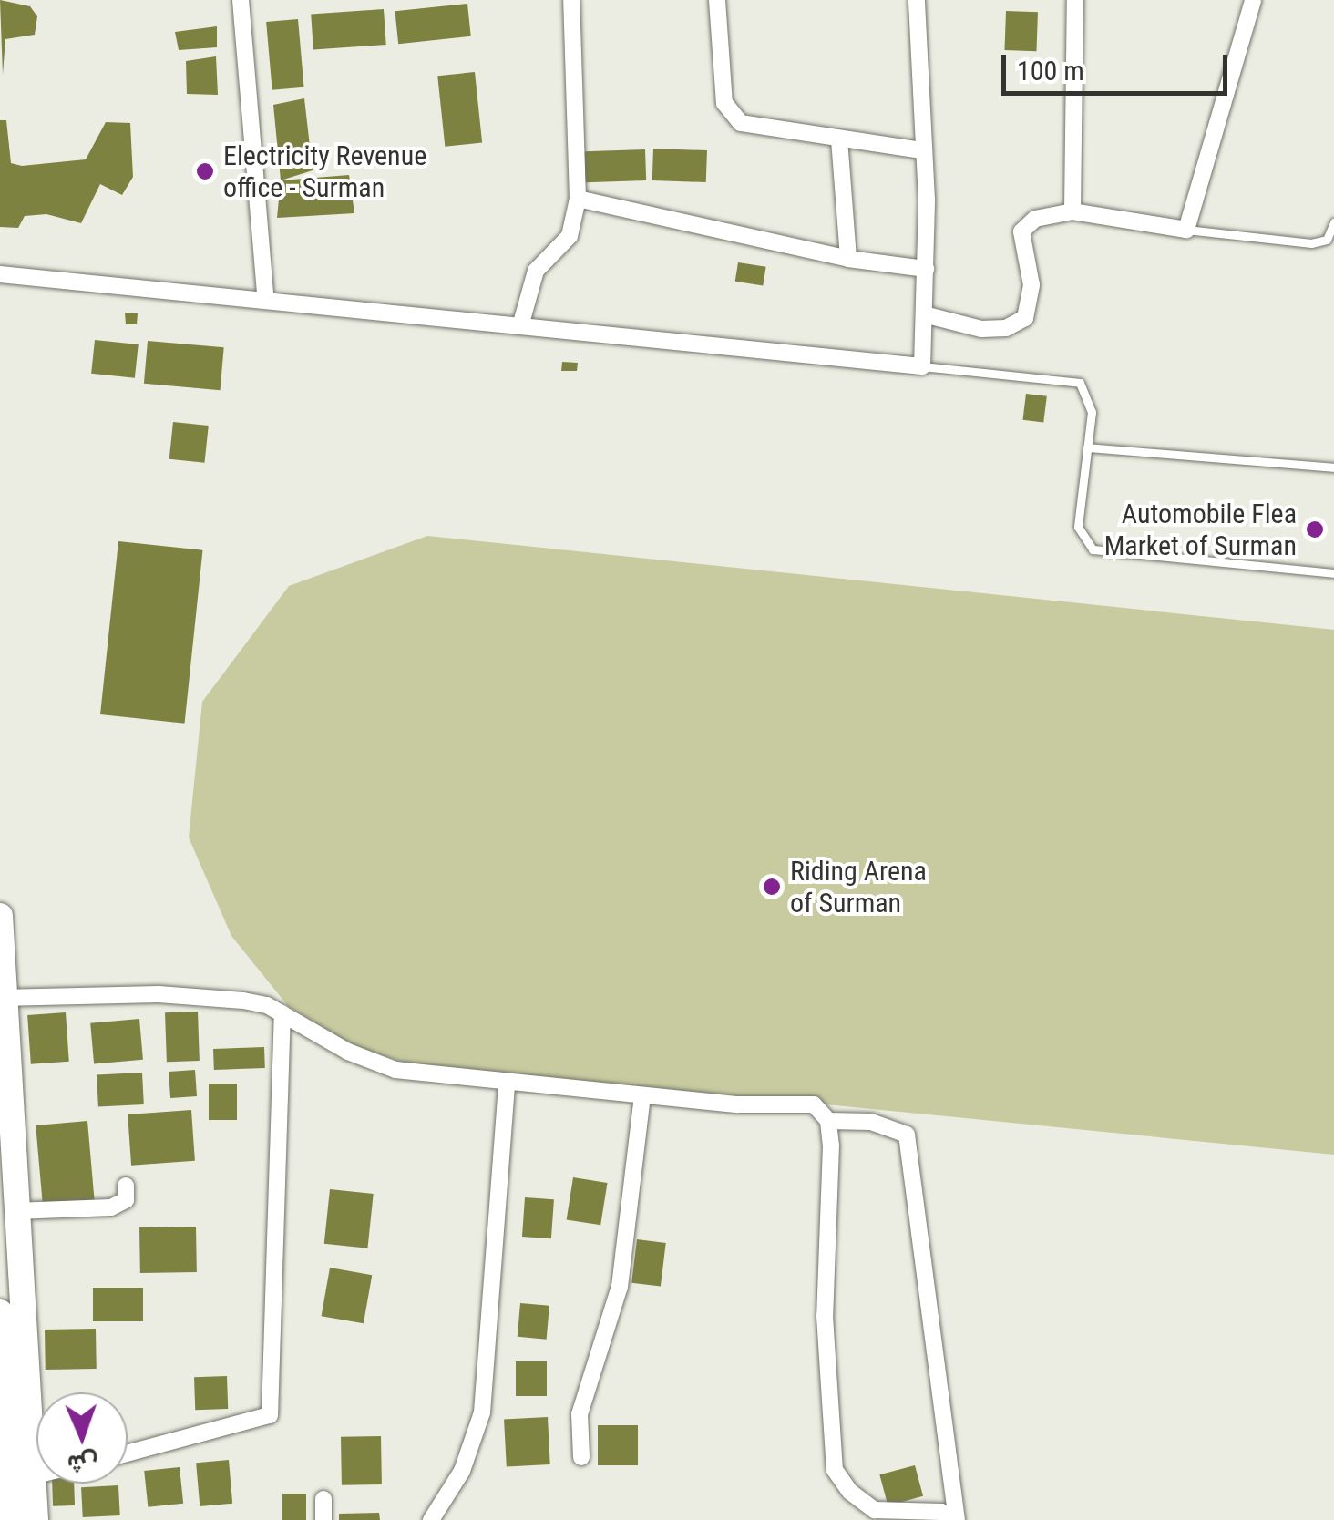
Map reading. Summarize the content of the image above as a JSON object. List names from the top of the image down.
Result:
{
  "places": ["Electricity Revenue office - Surman", "Automobile Flea Market of Surman", "Riding Arena of Surman"],
  "scale_bar": "100 m",
  "north": "bottom"
}
